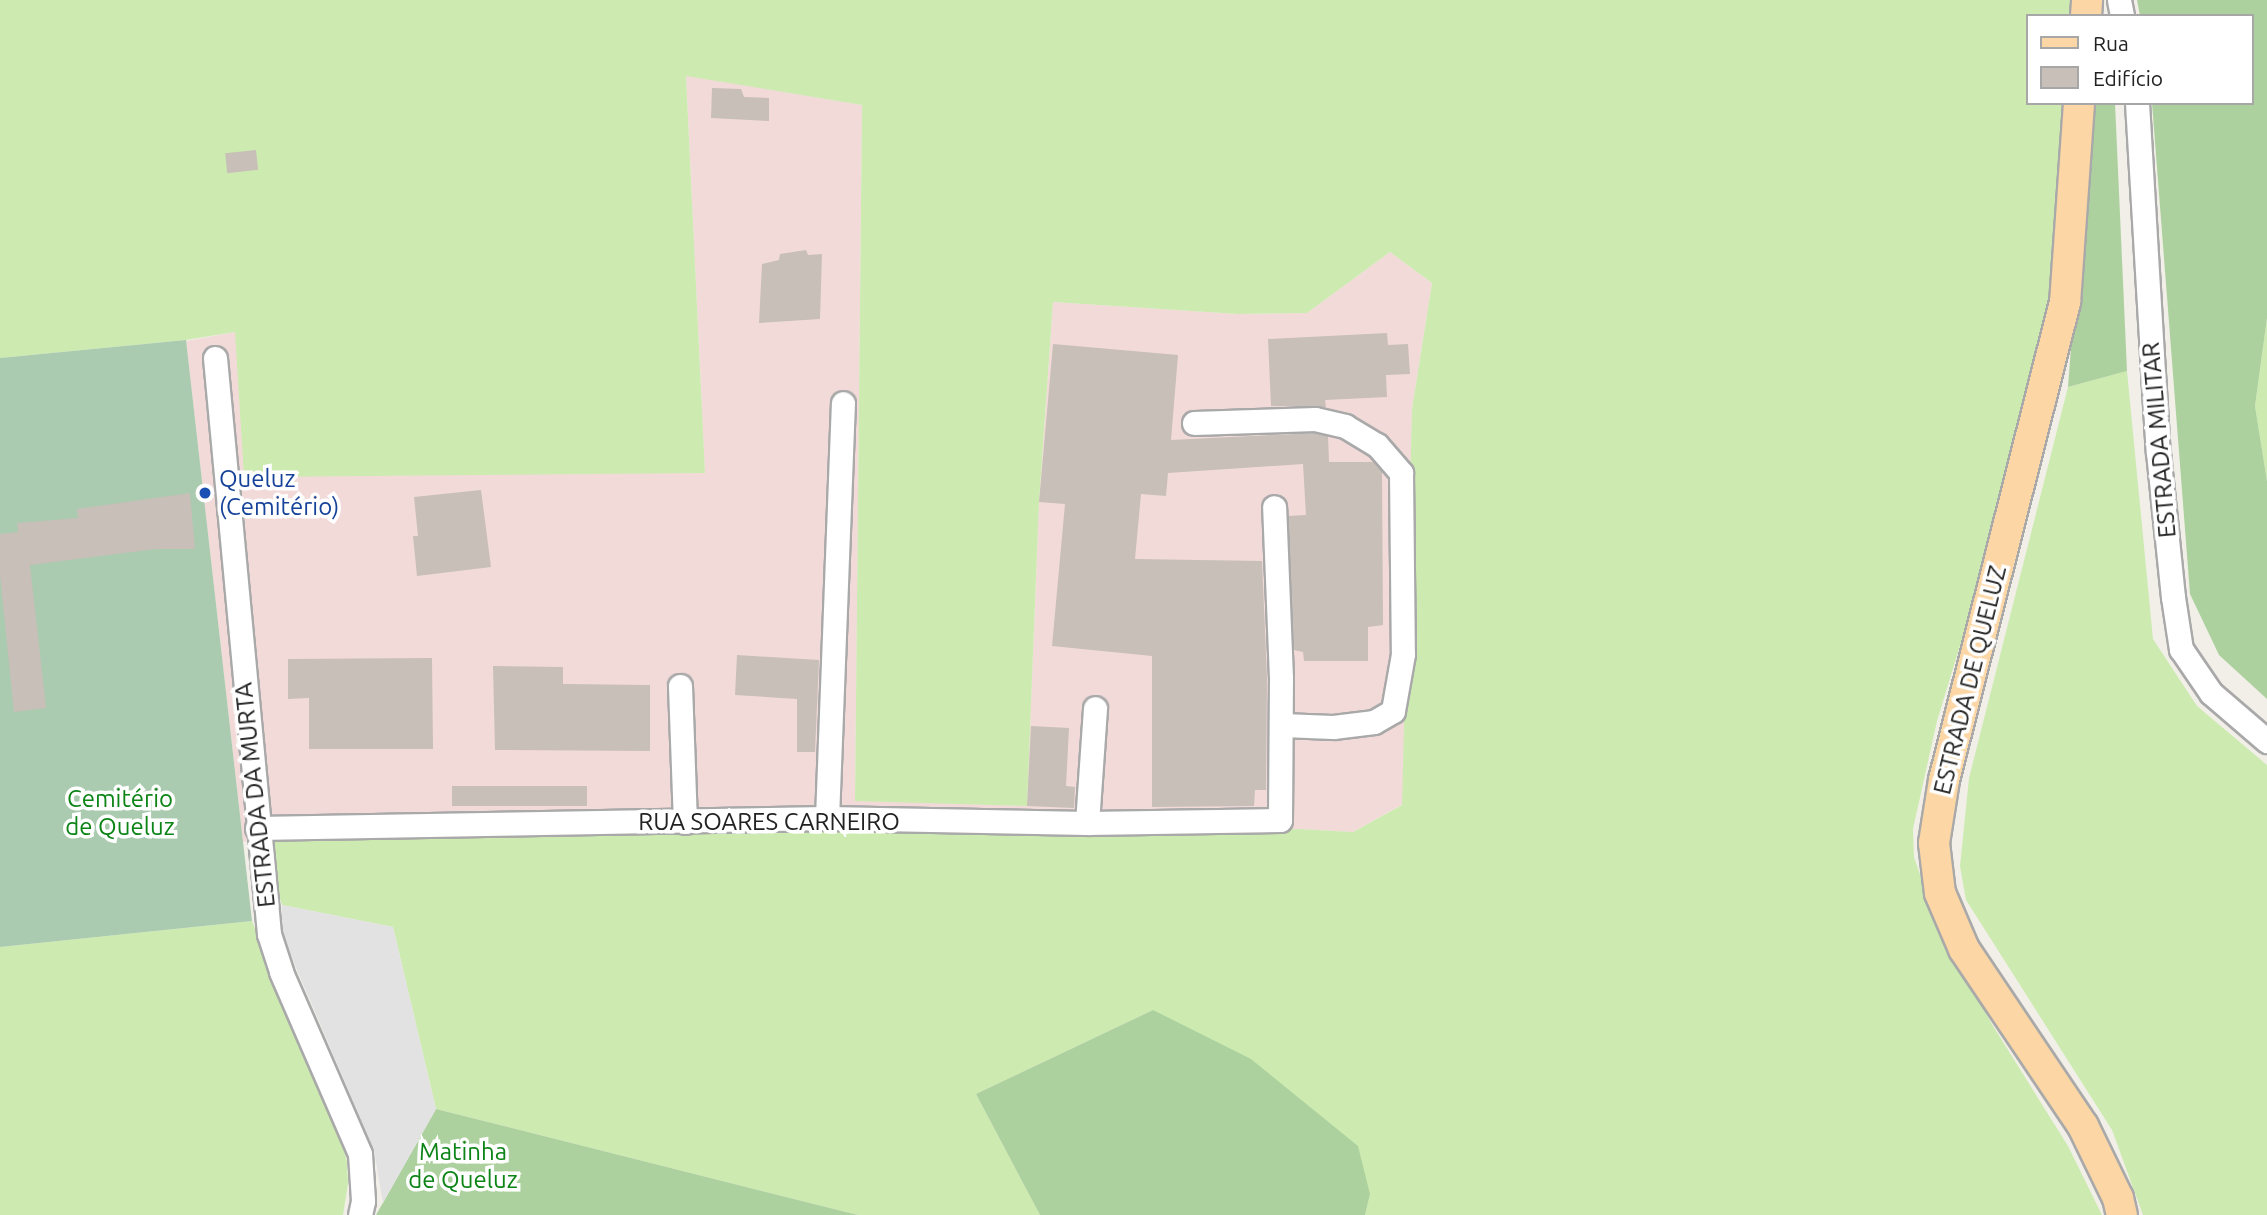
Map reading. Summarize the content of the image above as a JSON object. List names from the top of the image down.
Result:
{
  "streets": {
    "main road": ["ESTRADA DE QUELUZ"],
    "street": ["ESTRADA MILITAR", "ESTRADA DA MURTA", "RUA SOARES CARNEIRO"]
  },
  "crossings": [
    ["ESTRADA DA MURTA", "RUA SOARES CARNEIRO"]
  ],
  "parks": ["Cemitério de Queluz", "Matinha de Queluz"],
  "places": ["Queluz (Cemitério)"],
  "legend": ["Rua", "Edifício"]
}
